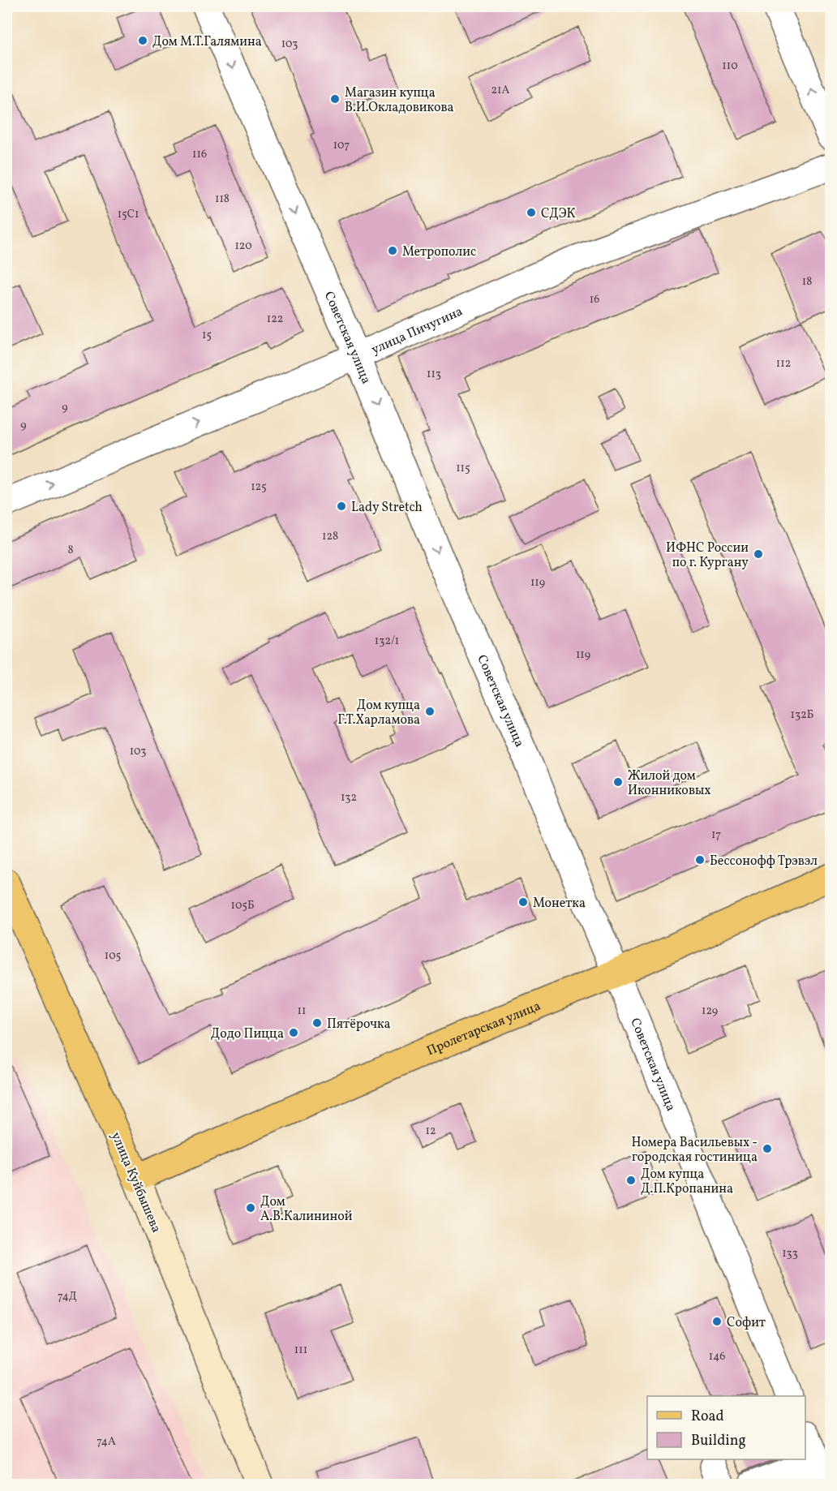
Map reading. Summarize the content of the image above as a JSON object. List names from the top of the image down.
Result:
{
  "streets": {
    "main road": ["Пролетарская улица", "улица Куйбышева"],
    "street": ["улица Пичугина", "Советская улица"]
  },
  "crossings": [
    ["улица Пичугина", "Советская улица"],
    ["Советская улица", "Пролетарская улица"],
    ["Пролетарская улица", "улица Куйбышева"]
  ],
  "one_way": ["улица Пичугина", "Советская улица"],
  "places": [
    "Дом М.Т.Галямина",
    "Магазин купца В.И.Окладовикова",
    "СДЭК",
    "Метрополис",
    "Lady Stretch",
    "ИФНС России по г. Кургану",
    "Дом купца Г.Т.Харламова",
    "Жилой дом Иконниковых",
    "Бессонофф Трэвэл",
    "Монетка",
    "Пятёрочка",
    "Додо Пицца",
    "Номера Васильевых - городская гостиница",
    "Дом купца Д.П.Кропанина",
    "Дом А.В.Калининой",
    "Софит"
  ],
  "house_numbers": [
    "103",
    "110",
    "21А",
    "107",
    "116",
    "118",
    "15С1",
    "120",
    "18",
    "16",
    "122",
    "15",
    "112",
    "113",
    "9",
    "9",
    "115",
    "125",
    "128",
    "8",
    "119",
    "132/1",
    "119",
    "132Б",
    "103",
    "132",
    "17",
    "105Б",
    "105",
    "11",
    "129",
    "12",
    "133",
    "74Д",
    "111",
    "146",
    "74А"
  ],
  "legend": ["Road", "Building"]
}
